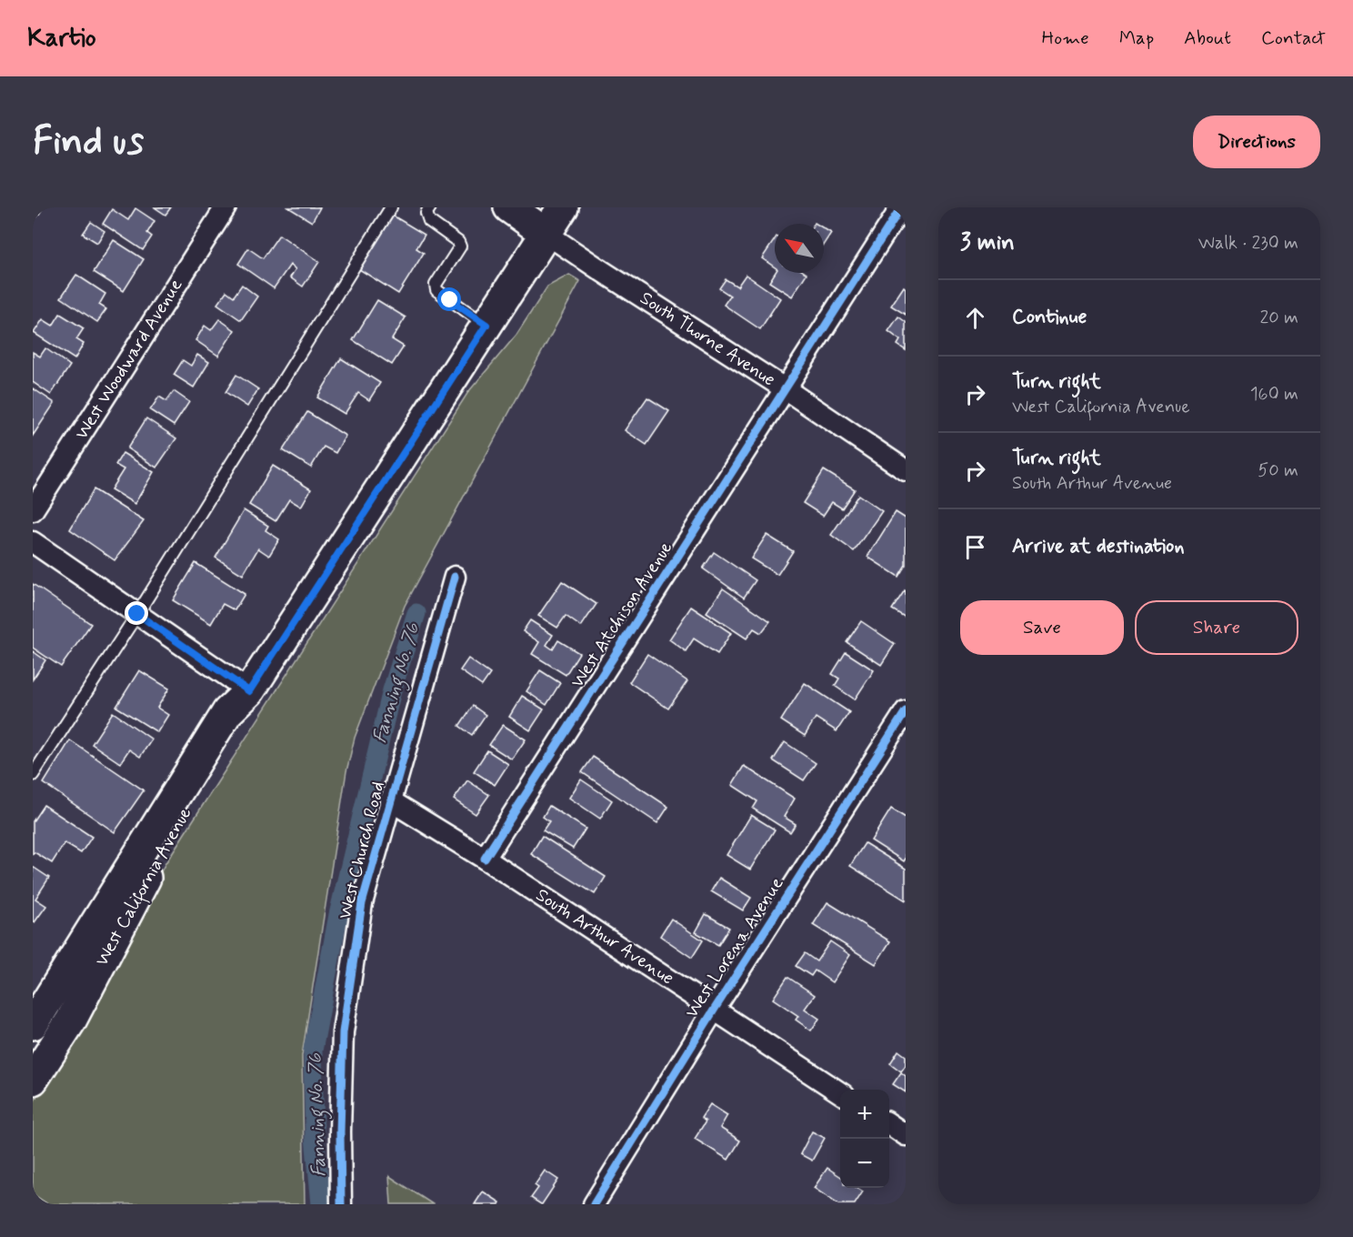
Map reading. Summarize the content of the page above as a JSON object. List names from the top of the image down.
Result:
{
  "streets": {
    "main road": ["South Thorne Avenue", "West California Avenue"],
    "street": [
      "West Woodward Avenue",
      "West Atchison Avenue",
      "West Church Road",
      "South Arthur Avenue",
      "West Lorena Avenue"
    ]
  },
  "crossings": [
    ["South Thorne Avenue", "West Atchison Avenue"],
    ["South Thorne Avenue", "West California Avenue"],
    ["West Atchison Avenue", "South Arthur Avenue"],
    ["West Church Road", "South Arthur Avenue"],
    ["South Arthur Avenue", "West Lorena Avenue"]
  ],
  "water": ["Fanning No. 76"],
  "north": "top left",
  "page": {
    "header": "Kartio",
    "nav": [
      "Home",
      "Map",
      "About",
      "Contact"
    ],
    "buttons": [
      "Directions",
      ["Save", "Share"]
    ],
    "title": "Find us",
    "heading": ["3 min", "Walk · 230 m"],
    "list": [
      ["Continue", "20 m"],
      ["Turn right", "West California Avenue", "160 m"],
      ["Turn right", "South Arthur Avenue", "50 m"],
      "Arrive at destination"
    ],
    "map_buttons": ["+", "−"]
  }
}
